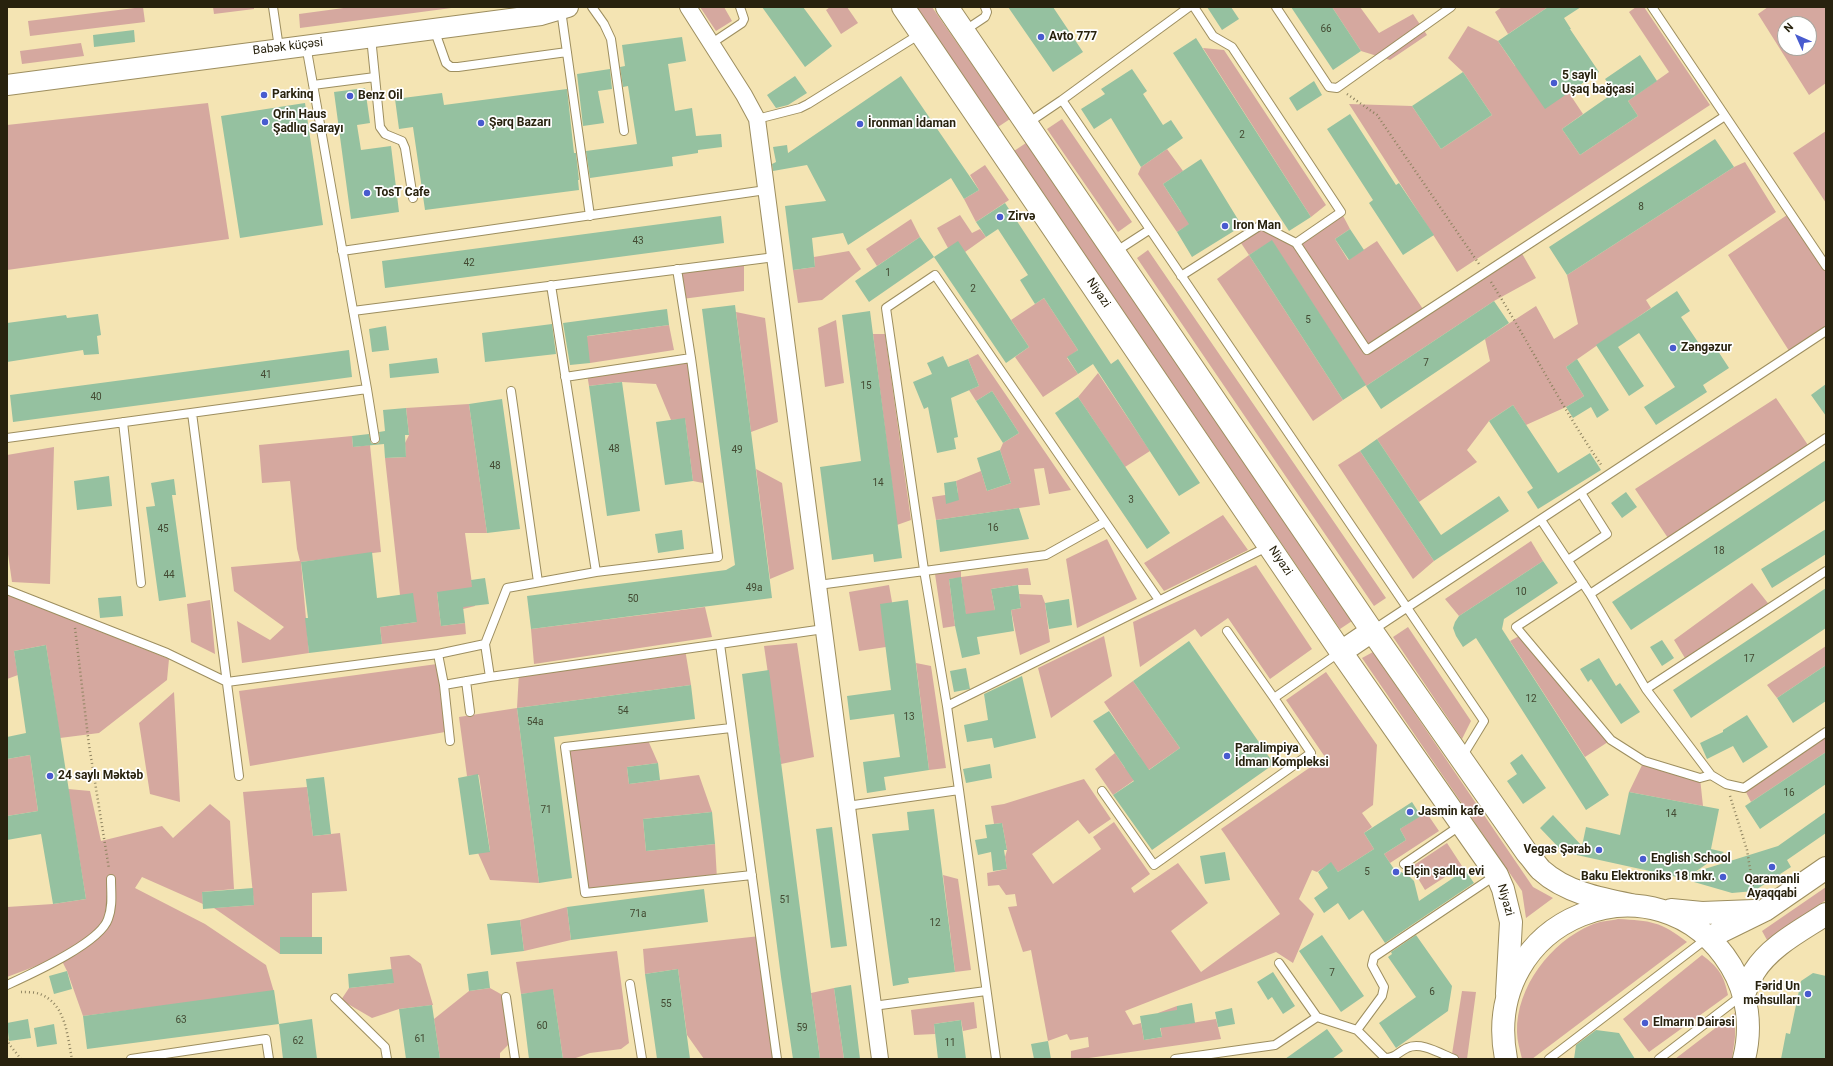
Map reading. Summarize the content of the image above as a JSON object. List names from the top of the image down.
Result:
{
  "streets": {
    "main road": ["Niyazi"],
    "street": ["Babək küçəsi"]
  },
  "places": [
    "Avto 777",
    "5 saylı Uşaq bağçasi",
    "Parkinq",
    "Benz Oil",
    "Qrin Haus Şadlıq Sarayı",
    "Şərq Bazarı",
    "İronman İdaman",
    "TosT Cafe",
    "Zirvə",
    "Iron Man",
    "Zəngəzur",
    "Paralimpiya İdman Kompleksi",
    "24 saylı Məktəb",
    "Jasmin kafe",
    "Vegas Şərab",
    "English School",
    "Qaramanli Ayaqqabi",
    "Elçin şadlıq evi",
    "Baku Elektroniks 18 mkr.",
    "Fərid Un məhsulları",
    "Elmarın Dairəsi"
  ],
  "house_numbers": [
    "66",
    "2",
    "8",
    "43",
    "42",
    "1",
    "2",
    "5",
    "7",
    "41",
    "15",
    "40",
    "48",
    "49",
    "48",
    "14",
    "3",
    "16",
    "45",
    "18",
    "44",
    "49a",
    "10",
    "50",
    "17",
    "12",
    "54",
    "13",
    "54a",
    "16",
    "71",
    "14",
    "5",
    "51",
    "71a",
    "12",
    "7",
    "6",
    "55",
    "63",
    "60",
    "59",
    "61",
    "62",
    "11"
  ],
  "north": "top left"
}
